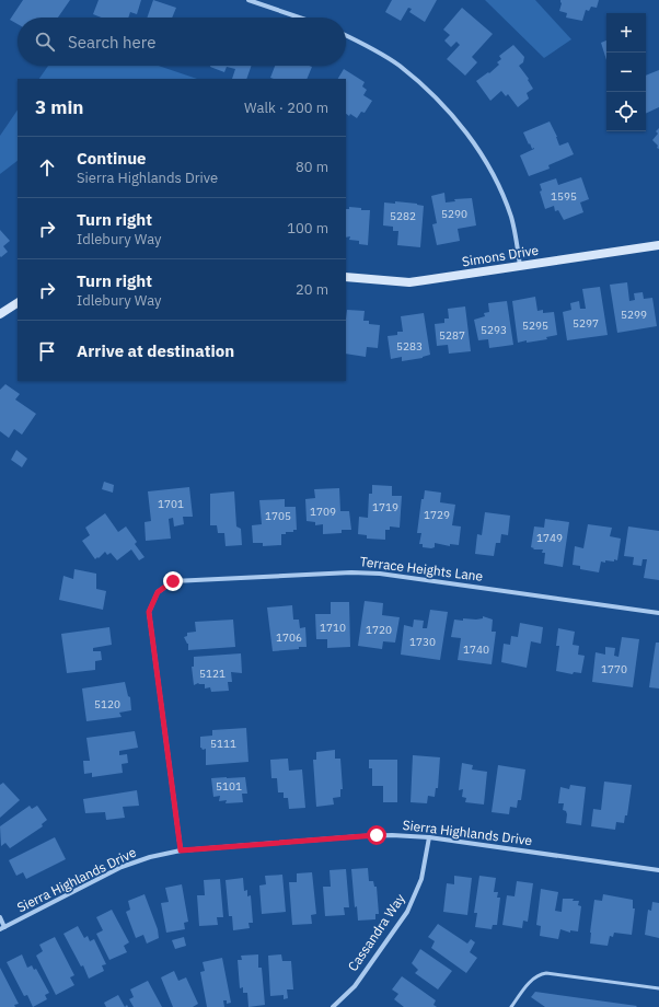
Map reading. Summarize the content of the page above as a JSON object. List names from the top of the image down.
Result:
{
  "streets": {
    "street": [
      "Simons Drive",
      "Terrace Heights Lane",
      "Sierra Highlands Drive",
      "Cassandra Way"
    ]
  },
  "crossings": [
    ["Terrace Heights Lane", "Sierra Highlands Drive"],
    ["Sierra Highlands Drive", "Cassandra Way"]
  ],
  "house_numbers": [
    "1595",
    "5290",
    "5282",
    "5299",
    "5297",
    "5295",
    "5293",
    "5287",
    "5283",
    "1701",
    "1719",
    "1709",
    "1729",
    "1705",
    "1749",
    "1710",
    "1720",
    "1706",
    "1730",
    "1740",
    "1770",
    "5121",
    "5120",
    "5111",
    "5101"
  ],
  "page": {
    "map_buttons": ["+", "−"],
    "search": "Search here",
    "heading": ["3 min", "Walk · 200 m"],
    "list": [
      ["Continue", "Sierra Highlands Drive", "80 m"],
      ["Turn right", "Idlebury Way", "100 m"],
      ["Turn right", "Idlebury Way", "20 m"],
      "Arrive at destination"
    ]
  }
}
